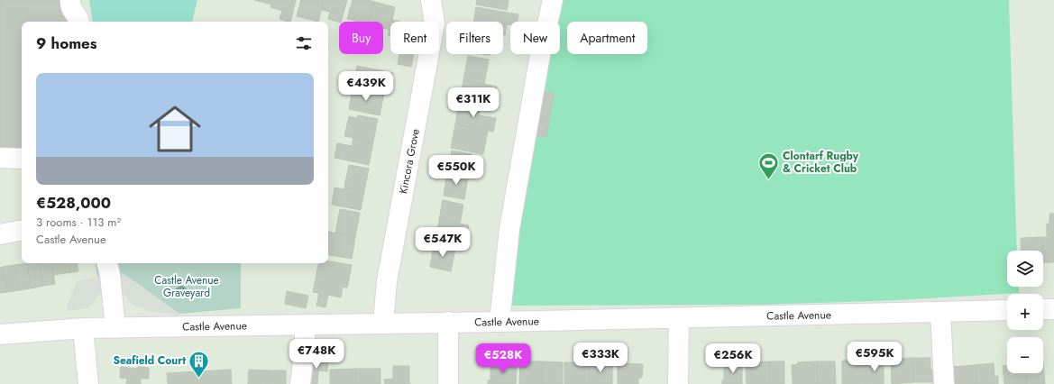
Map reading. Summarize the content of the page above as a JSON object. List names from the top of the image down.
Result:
{
  "streets": {
    "street": ["Kincora Grove", "Castle Avenue"]
  },
  "crossings": [
    ["Kincora Grove", "Castle Avenue"]
  ],
  "parks": ["Castle Avenue Graveyard"],
  "places": {
    "sports": ["Clontarf Rugby & Cricket Club"],
    "building": ["Seafield Court"]
  },
  "page": {
    "chip": [
      "Buy",
      "Rent",
      "Filters",
      "New",
      "Apartment"
    ],
    "heading": "9 homes",
    "list": [
      {
        "name": "€528,000",
        "note": "3 rooms · 113 m² · Castle Avenue"
      }
    ],
    "price": [
      "€439K",
      "€311K",
      "€550K",
      "€547K",
      "€748K",
      "€595K",
      "€333K",
      "€528K",
      "€256K"
    ],
    "map_buttons": ["+", "−"]
  }
}
